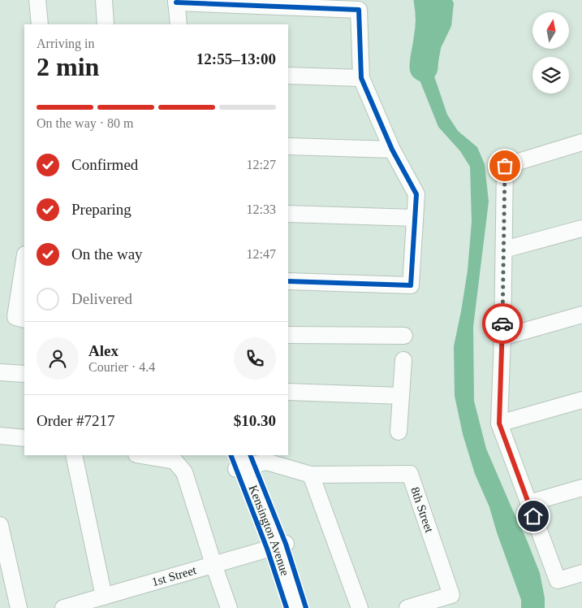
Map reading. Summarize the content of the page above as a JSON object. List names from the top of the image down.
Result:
{
  "streets": {
    "street": ["8th Street", "Kensington Avenue", "1st Street"]
  },
  "crossings": [
    ["8th Street", "Kensington Avenue"],
    ["Kensington Avenue", "1st Street"]
  ],
  "north": "top",
  "page": {
    "heading": ["2 min", "Arriving in", "12:55–13:00"],
    "panel": [
      "Alex",
      "Courier · 4.4",
      "Order #7217",
      "$10.30"
    ],
    "bar": "On the way · 80 m",
    "list": [
      ["Confirmed", "12:27"],
      ["Preparing", "12:33"],
      ["On the way", "12:47"],
      "Delivered"
    ]
  }
}
